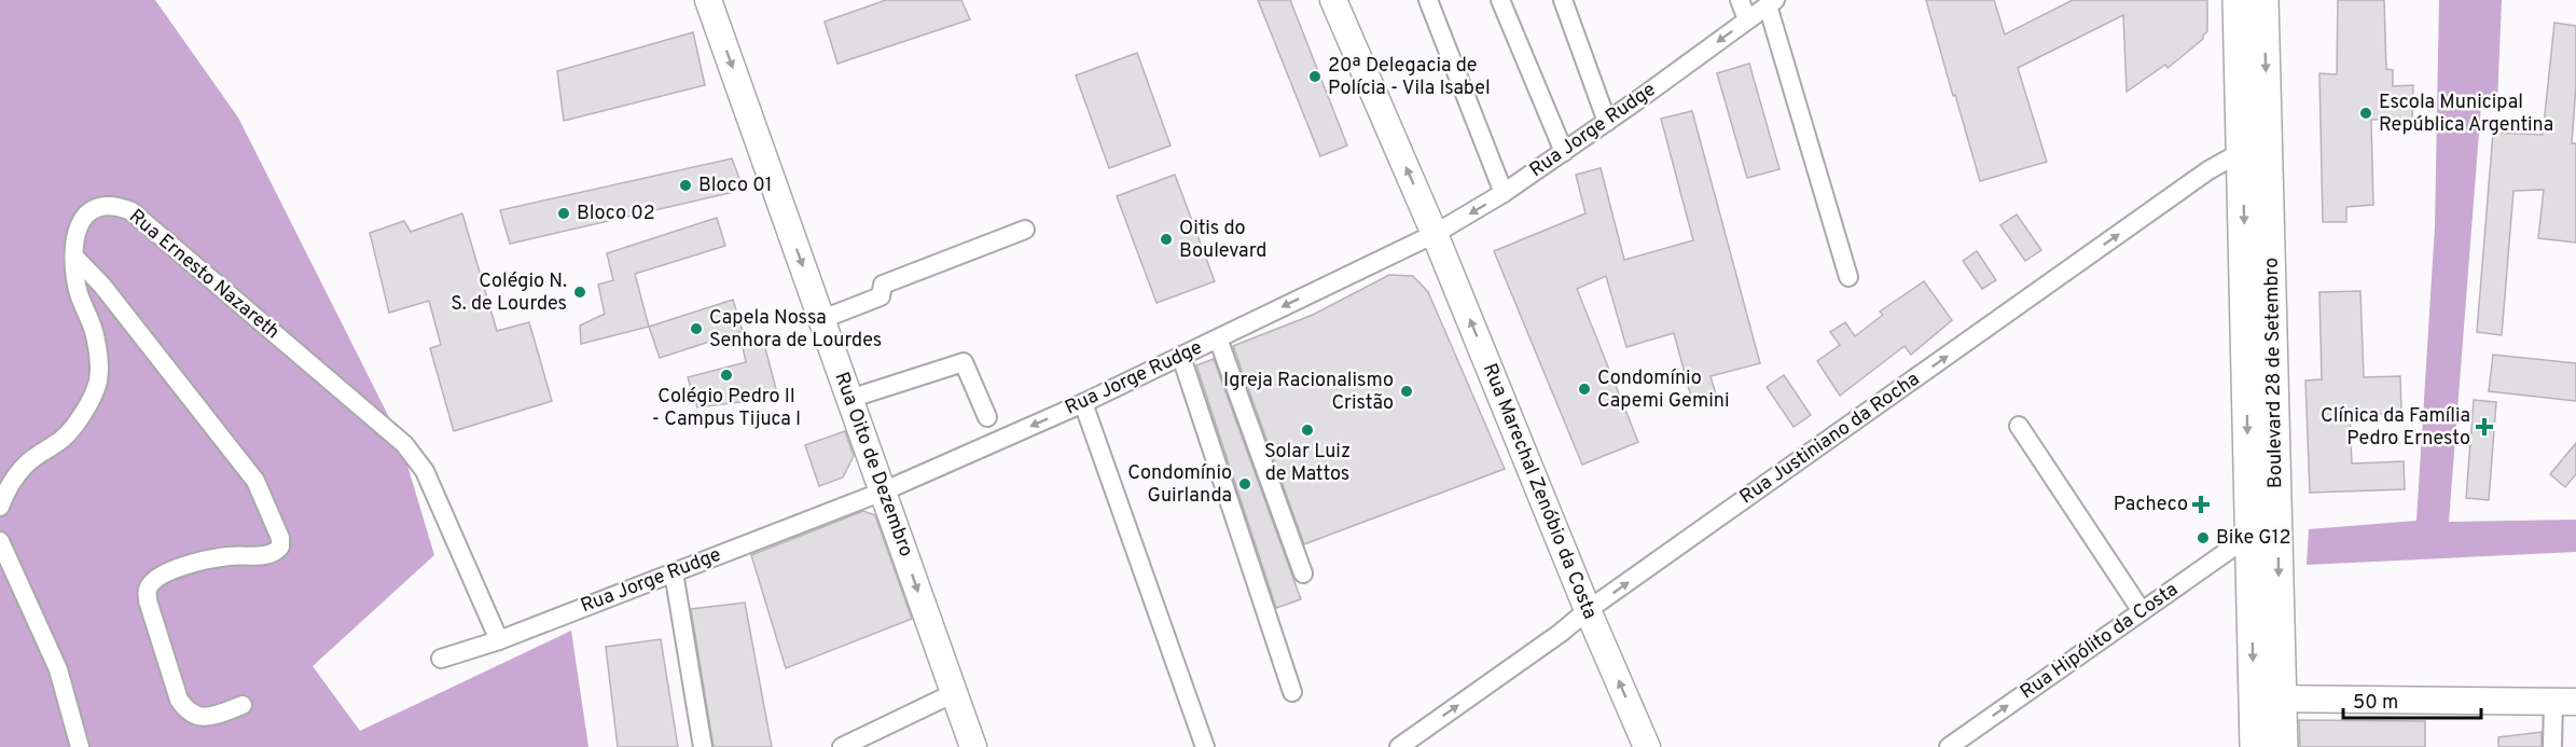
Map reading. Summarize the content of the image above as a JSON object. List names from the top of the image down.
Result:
{
  "streets": {
    "main road": ["Boulevard 28 de Setembro"],
    "street": [
      "Rua Jorge Rudge",
      "Rua Ernesto Nazareth",
      "Rua Justiniano da Rocha",
      "Rua Oito de Dezembro",
      "Rua Marechal Zenóbio da Costa",
      "Rua Hipólito da Costa"
    ]
  },
  "crossings": [
    ["Rua Jorge Rudge", "Rua Ernesto Nazareth"],
    ["Rua Jorge Rudge", "Rua Oito de Dezembro"],
    ["Rua Jorge Rudge", "Rua Marechal Zenóbio da Costa"],
    ["Boulevard 28 de Setembro", "Rua Justiniano da Rocha"],
    ["Boulevard 28 de Setembro", "Rua Hipólito da Costa"],
    ["Rua Justiniano da Rocha", "Rua Marechal Zenóbio da Costa"]
  ],
  "one_way": [
    "Rua Jorge Rudge",
    "Boulevard 28 de Setembro",
    "Rua Justiniano da Rocha",
    "Rua Hipólito da Costa"
  ],
  "places": {
    "other": [
      "20ª Delegacia de Polícia - Vila Isabel",
      "Escola Municipal República Argentina",
      "Bloco 01",
      "Bloco 02",
      "Oitis do Boulevard",
      "Colégio N. S. de Lourdes",
      "Capela Nossa Senhora de Lourdes",
      "Colégio Pedro II - Campus Tijuca I",
      "Condomínio Capemi Gemini",
      "Igreja Racionalismo Cristão",
      "Solar Luiz de Mattos",
      "Condomínio Guirlanda",
      "Bike G12"
    ],
    "health": ["Clínica da Família Pedro Ernesto", "Pacheco"]
  },
  "scale_bar": "50 m"
}
